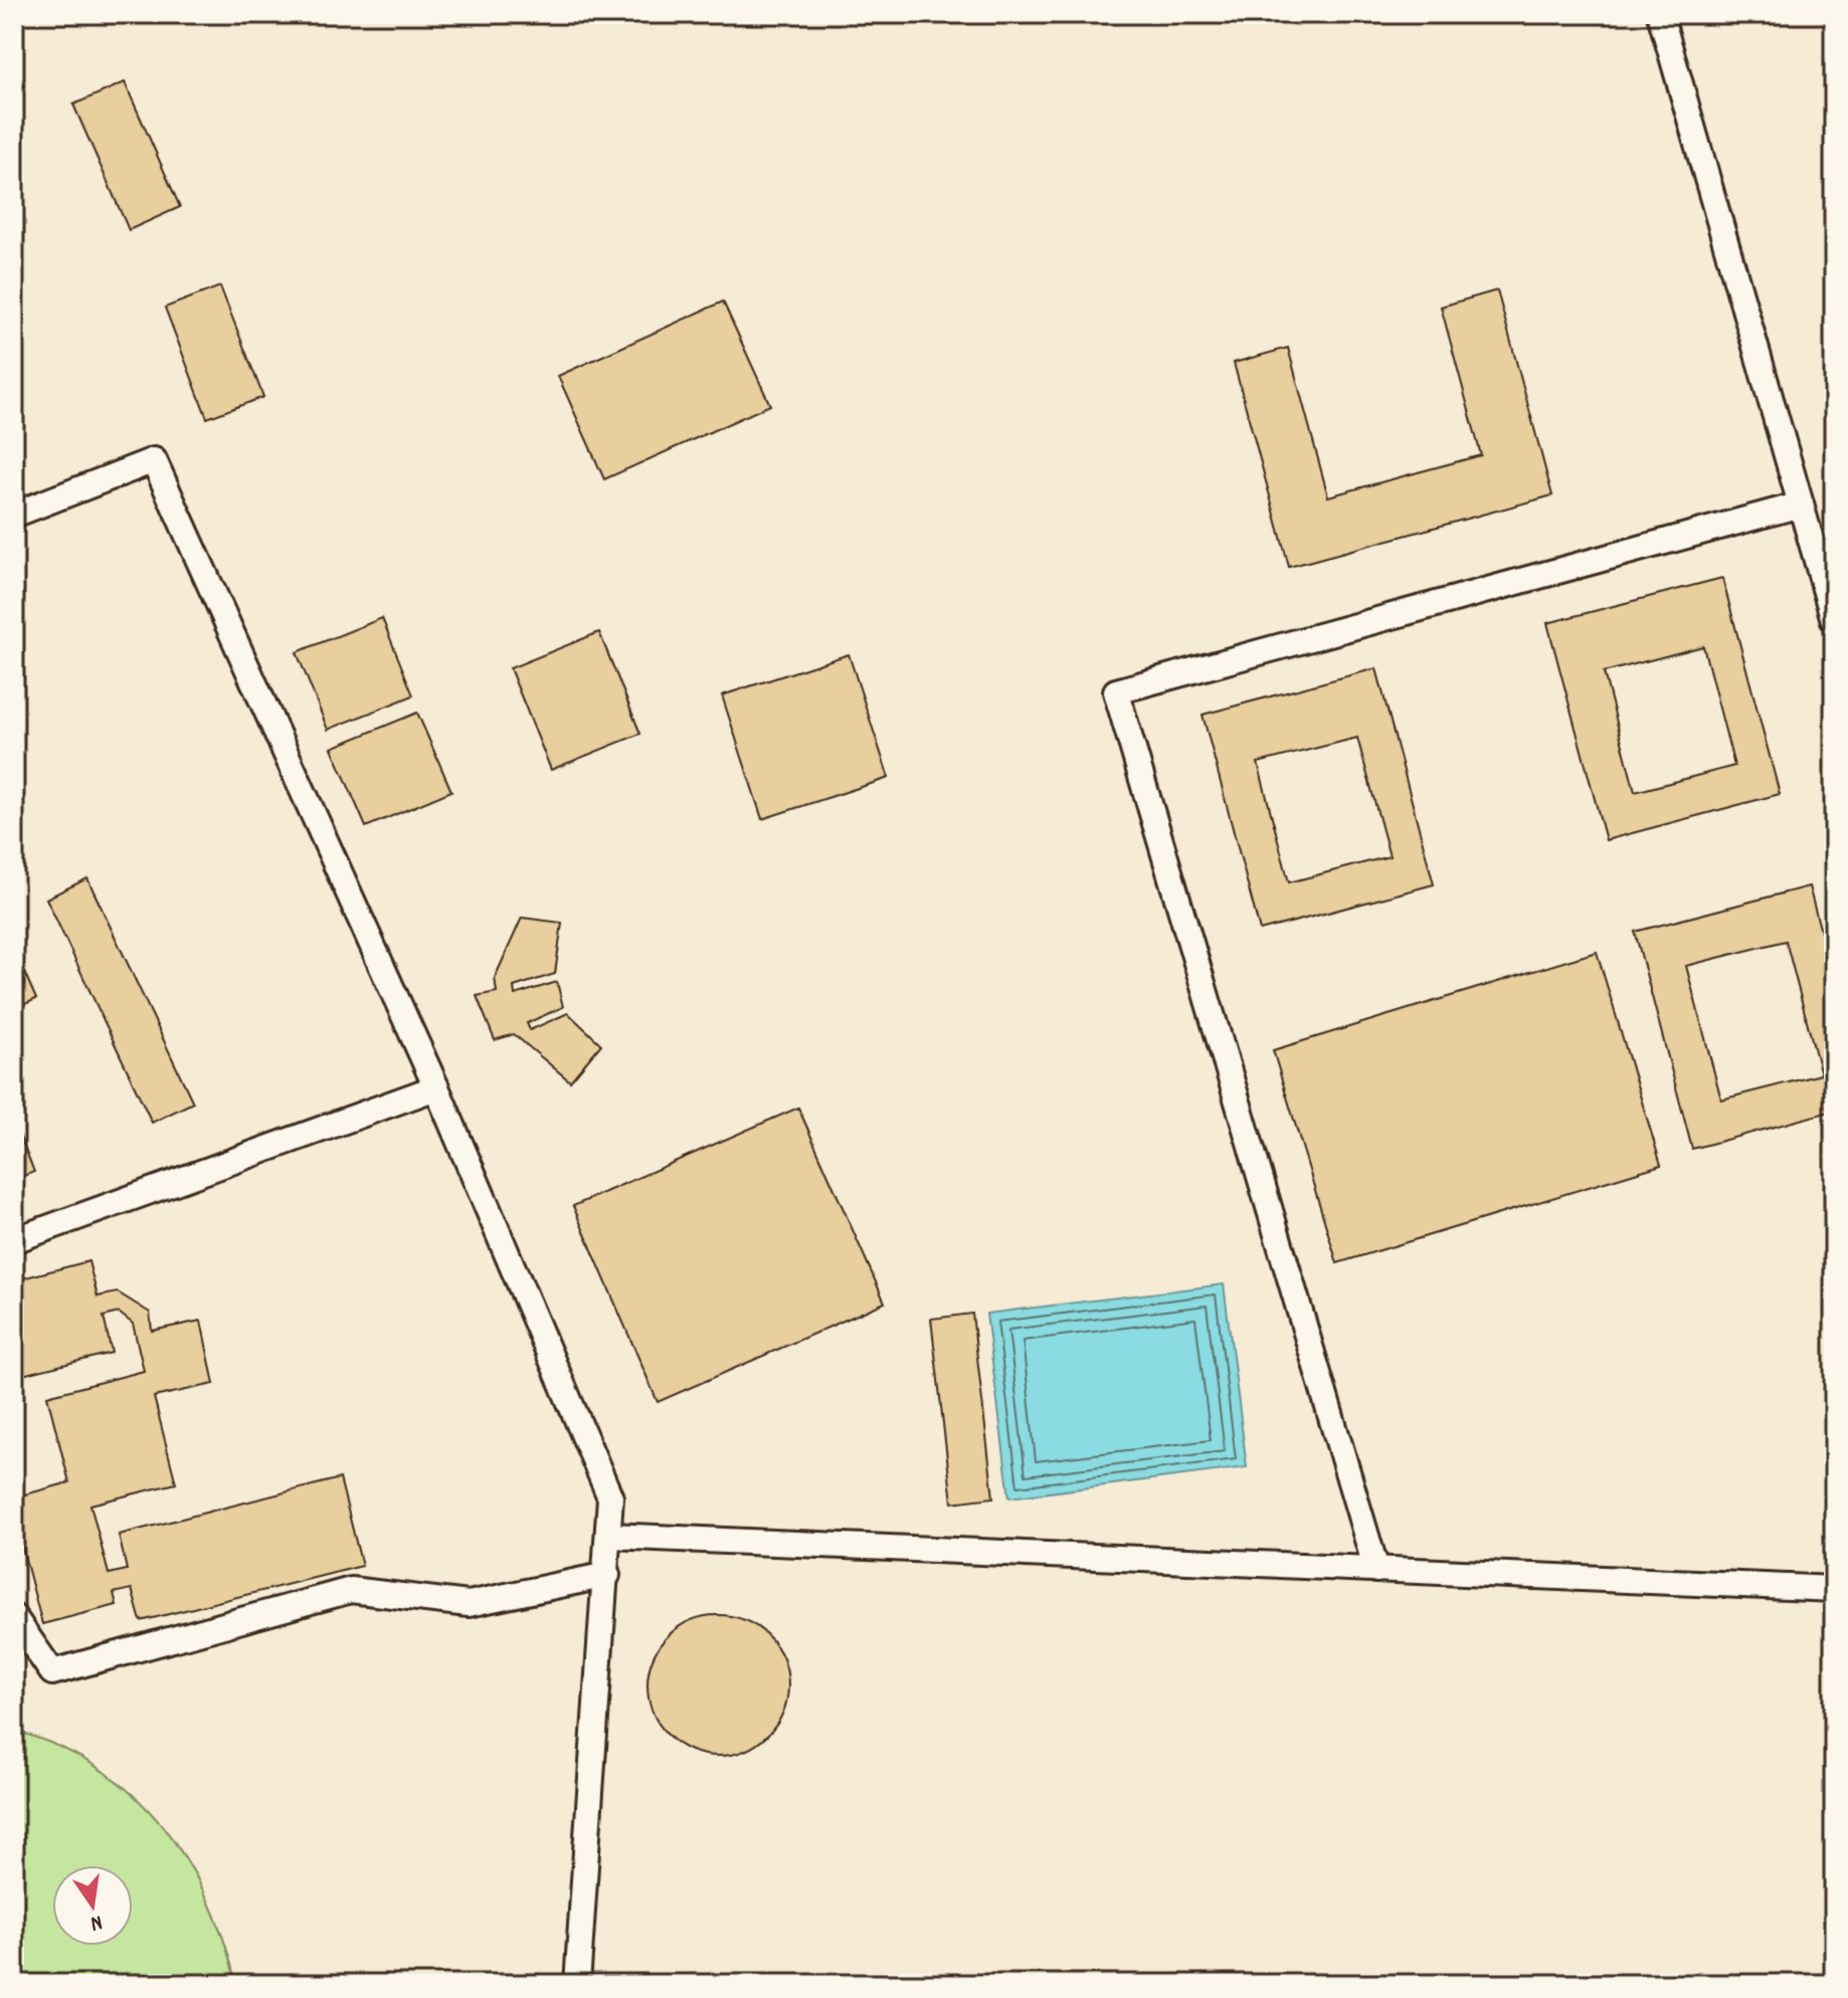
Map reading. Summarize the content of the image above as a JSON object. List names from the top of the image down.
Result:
{
  "north": "bottom"
}
